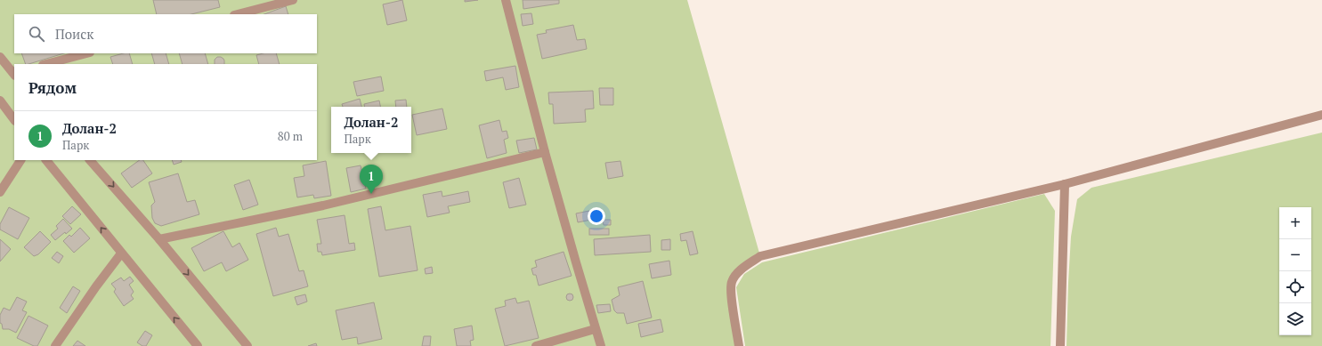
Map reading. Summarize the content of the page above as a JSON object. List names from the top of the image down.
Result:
{
  "page": {
    "search": "Поиск",
    "heading": "Рядом",
    "popup": ["Долан-2", "Парк"],
    "list": [
      {
        "mark": "1",
        "name": "Долан-2",
        "note": "Парк",
        "value": "80 m"
      }
    ],
    "pins": "1",
    "map_buttons": ["+", "−"]
  }
}
